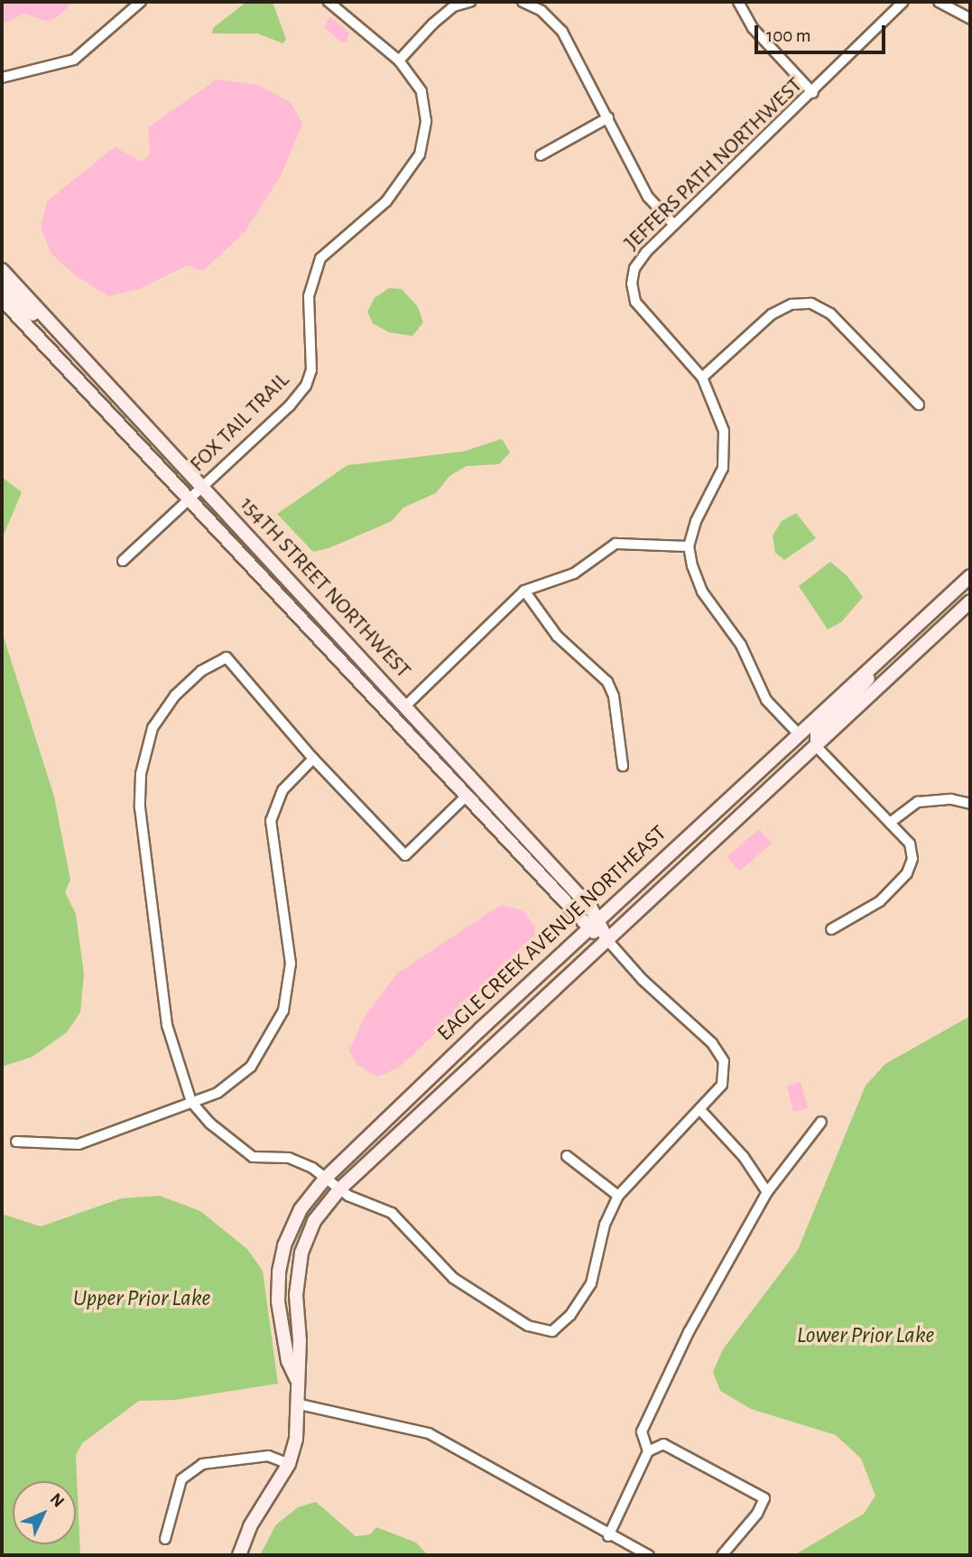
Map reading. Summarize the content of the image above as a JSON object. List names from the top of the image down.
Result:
{
  "streets": {
    "main road": ["154TH STREET NORTHWEST", "EAGLE CREEK AVENUE NORTHEAST"],
    "street": ["JEFFERS PATH NORTHWEST", "FOX TAIL TRAIL"]
  },
  "crossings": [
    ["FOX TAIL TRAIL", "154TH STREET NORTHWEST"],
    ["154TH STREET NORTHWEST", "EAGLE CREEK AVENUE NORTHEAST"]
  ],
  "water": ["Upper Prior Lake", "Lower Prior Lake"],
  "scale_bar": "100 m",
  "north": "top right"
}
